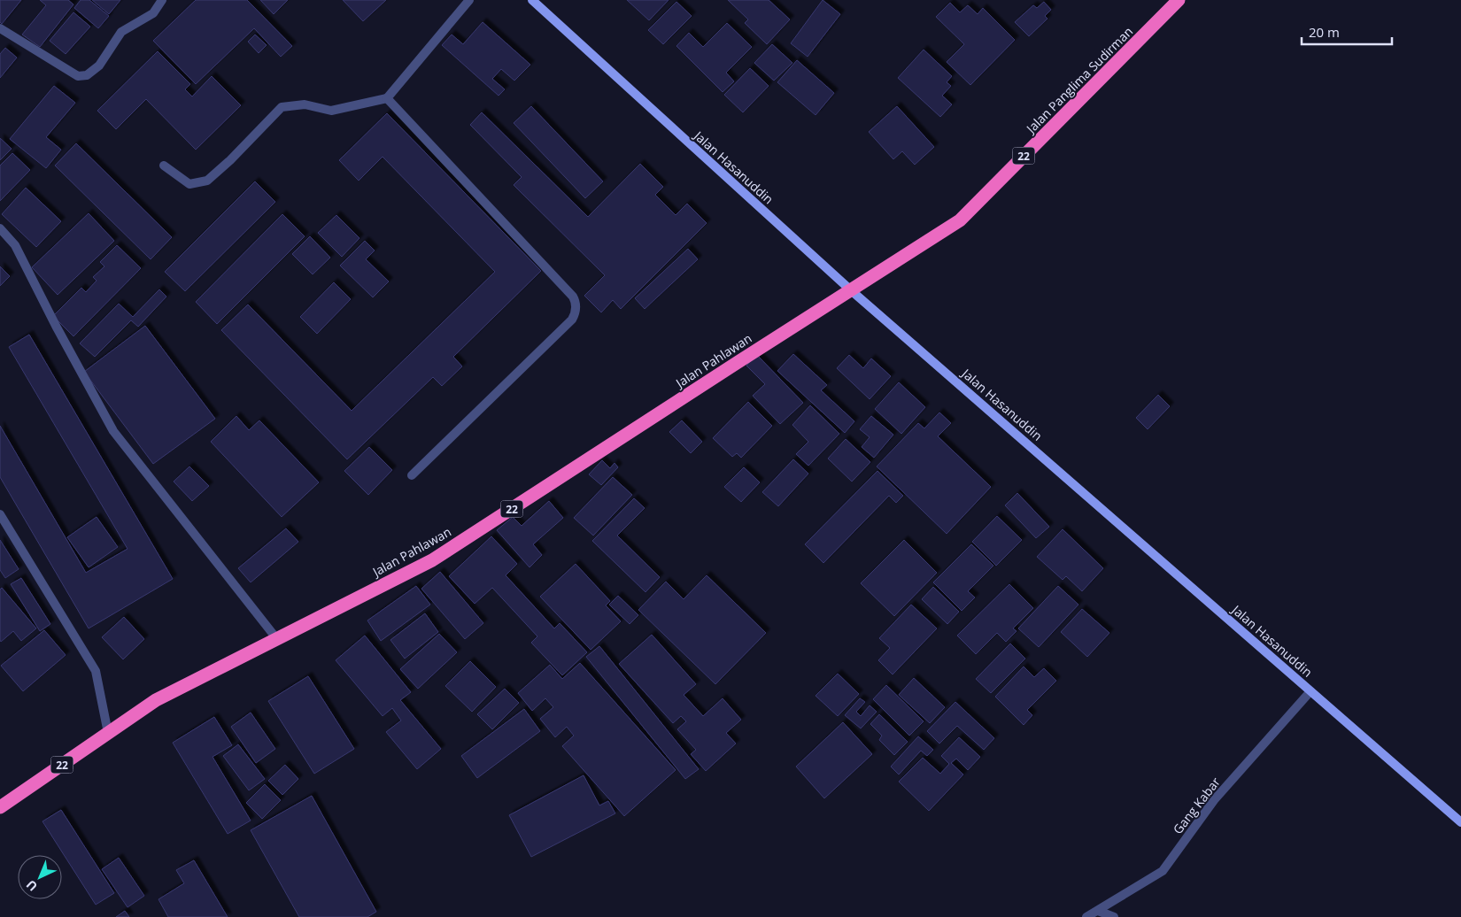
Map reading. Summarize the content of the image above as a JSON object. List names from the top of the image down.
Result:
{
  "streets": {
    "highway": ["Jalan Panglima Sudirman", "22", "Jalan Pahlawan"],
    "main road": ["Jalan Hasanuddin"],
    "street": ["Gang Kabar"]
  },
  "crossings": [
    ["Jalan Panglima Sudirman", "Jalan Hasanuddin"],
    ["Jalan Panglima Sudirman", "Jalan Pahlawan"],
    ["Jalan Hasanuddin", "Jalan Pahlawan"],
    ["Jalan Hasanuddin", "Gang Kabar"]
  ],
  "scale_bar": "20 m",
  "north": "bottom left"
}
